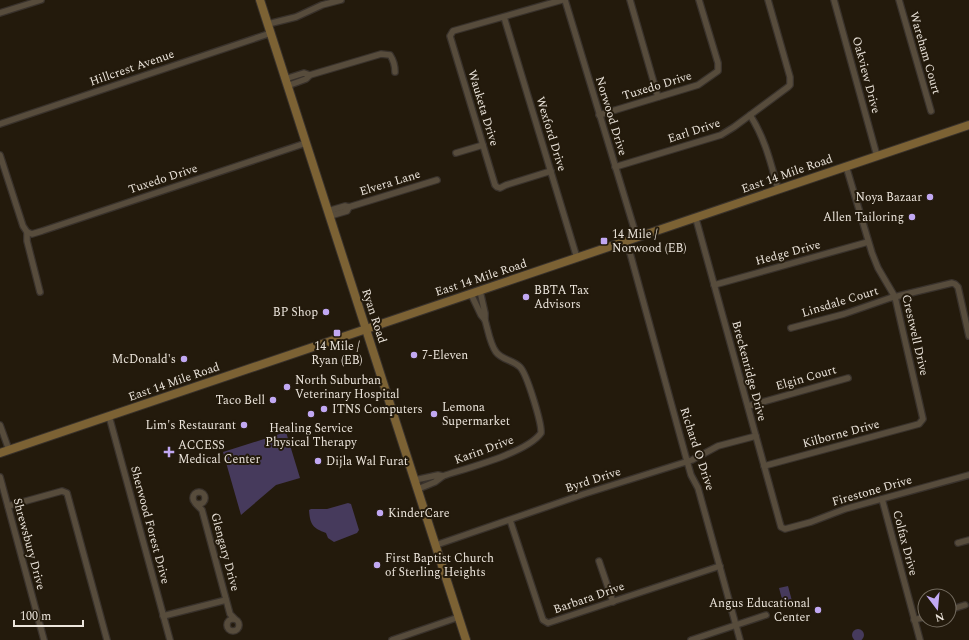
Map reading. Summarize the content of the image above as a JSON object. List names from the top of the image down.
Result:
{
  "streets": {
    "main road": ["East 14 Mile Road", "Ryan Road"],
    "street": [
      "Wareham Court",
      "Hillcrest Avenue",
      "Oakview Drive",
      "Tuxedo Drive",
      "Wauketa Drive",
      "Norwood Drive",
      "Earl Drive",
      "Wexford Drive",
      "Elvera Lane",
      "Hedge Drive",
      "Linsdale Court",
      "Crestwell Drive",
      "Breckenridge Drive",
      "Elgin Court",
      "Kilborne Drive",
      "Richard O Drive",
      "Karin Drive",
      "Byrd Drive",
      "Firestone Drive",
      "Sherwood Forest Drive",
      "Colfax Drive",
      "Shrewsbury Drive",
      "Glengary Drive",
      "Barbara Drive"
    ]
  },
  "crossings": [
    ["Hillcrest Avenue", "Ryan Road"],
    ["Oakview Drive", "East 14 Mile Road"],
    ["Tuxedo Drive", "Norwood Drive"],
    ["Tuxedo Drive", "Ryan Road"],
    ["Wauketa Drive", "Wexford Drive"],
    ["Norwood Drive", "Earl Drive"],
    ["Norwood Drive", "East 14 Mile Road"],
    ["Wexford Drive", "East 14 Mile Road"],
    ["East 14 Mile Road", "Ryan Road"],
    ["East 14 Mile Road", "Crestwell Drive"],
    ["East 14 Mile Road", "Breckenridge Drive"],
    ["East 14 Mile Road", "Richard O Drive"],
    ["East 14 Mile Road", "Karin Drive"],
    ["East 14 Mile Road", "Sherwood Forest Drive"],
    ["Elvera Lane", "Ryan Road"],
    ["Hedge Drive", "Crestwell Drive"],
    ["Hedge Drive", "Breckenridge Drive"],
    ["Linsdale Court", "Crestwell Drive"],
    ["Ryan Road", "Karin Drive"],
    ["Ryan Road", "Byrd Drive"],
    ["Crestwell Drive", "Kilborne Drive"],
    ["Breckenridge Drive", "Elgin Court"],
    ["Breckenridge Drive", "Kilborne Drive"],
    ["Breckenridge Drive", "Byrd Drive"],
    ["Breckenridge Drive", "Firestone Drive"],
    ["Richard O Drive", "Byrd Drive"],
    ["Richard O Drive", "Barbara Drive"],
    ["Byrd Drive", "Barbara Drive"],
    ["Firestone Drive", "Colfax Drive"],
    ["Sherwood Forest Drive", "Glengary Drive"]
  ],
  "places": {
    "other": [
      "Noya Bazaar",
      "Allen Tailoring",
      "BBTA Tax Advisors",
      "BP Shop",
      "7-Eleven",
      "McDonald's",
      "North Suburban Veterinary Hospital",
      "Taco Bell",
      "ITNS Computers",
      "Healing Service Physical Therapy",
      "Lemona Supermarket",
      "Lim's Restaurant",
      "Dijla Wal Furat",
      "KinderCare",
      "First Baptist Church of Sterling Heights",
      "Angus Educational Center"
    ],
    "transit": ["14 Mile / Norwood (EB)", "14 Mile / Ryan (EB)"],
    "health": ["ACCESS Medical Center"]
  },
  "scale_bar": "100 m",
  "north": "bottom"
}
